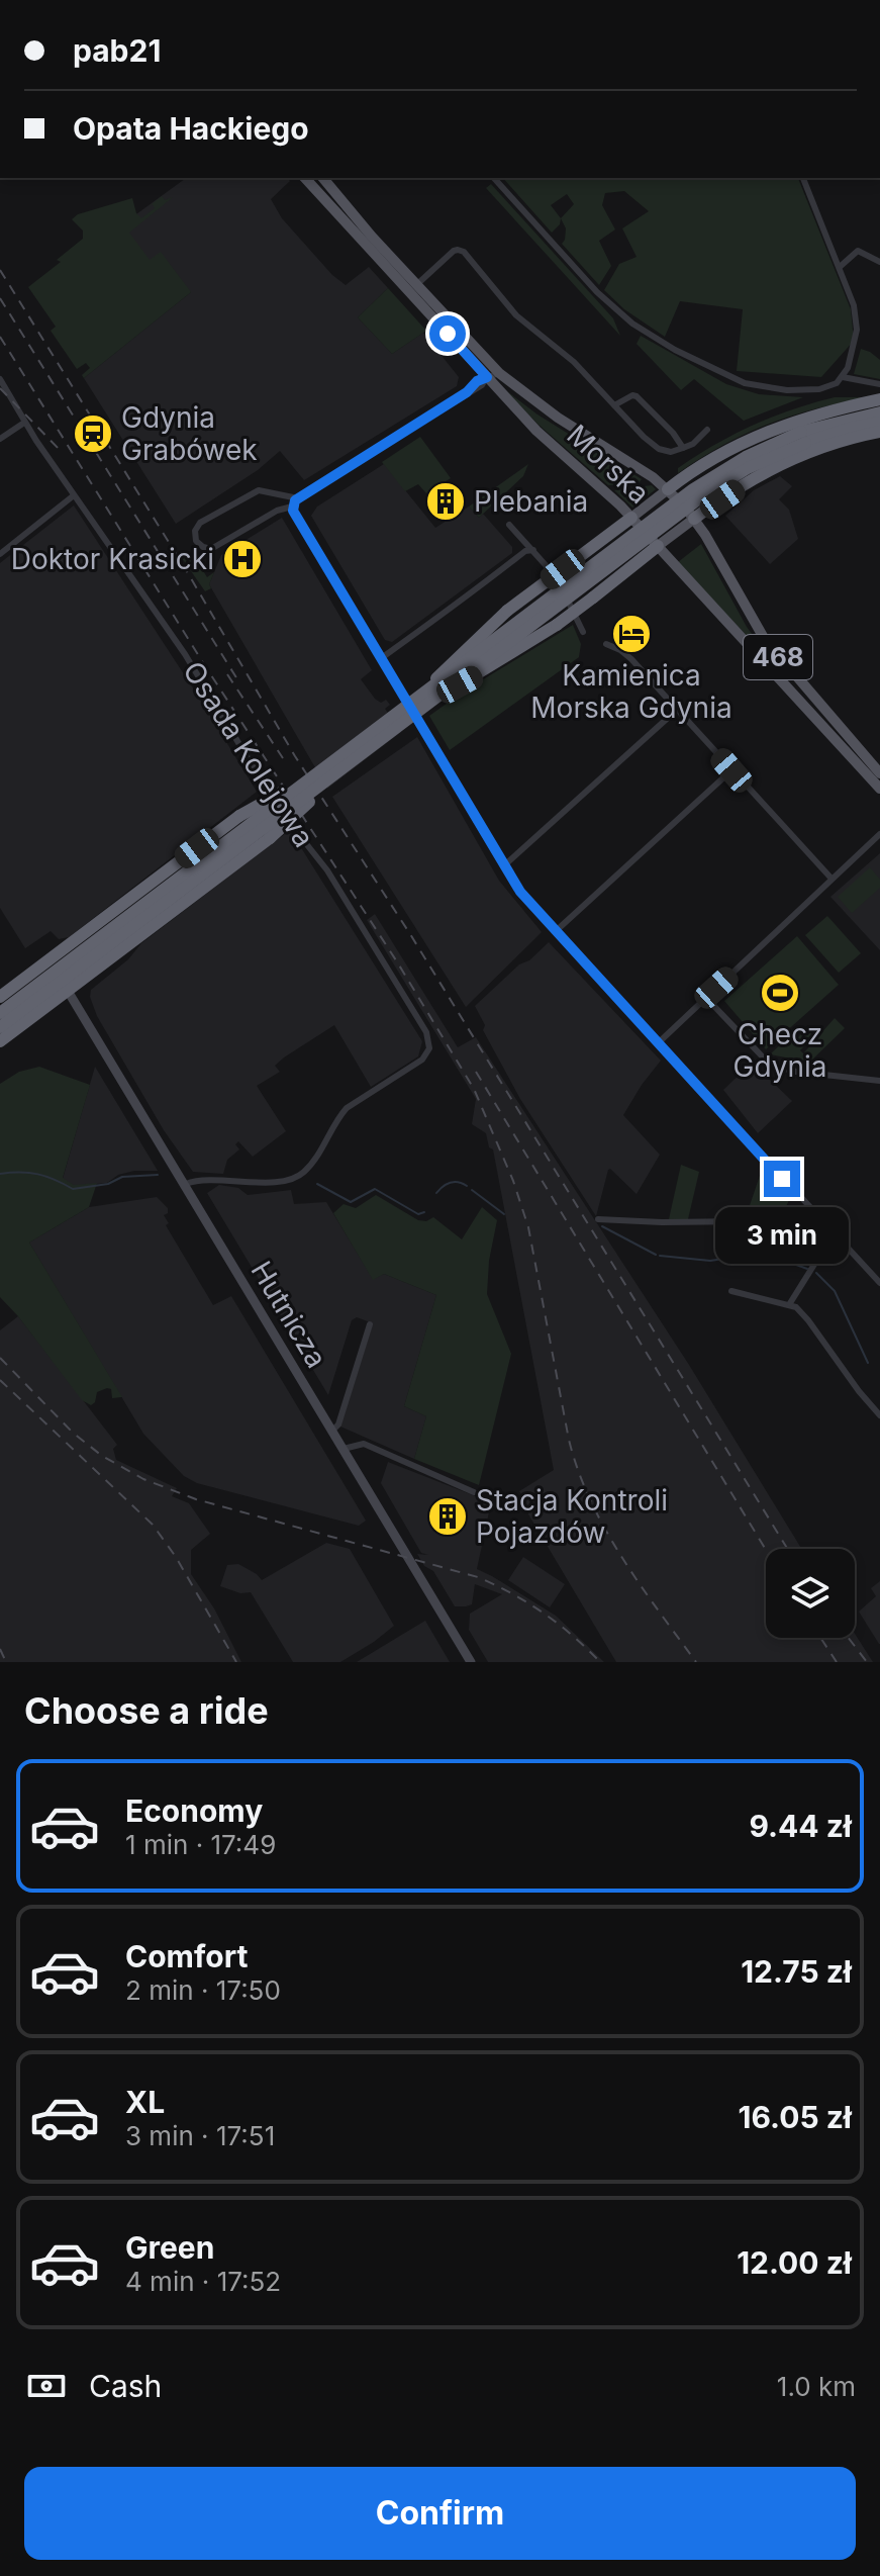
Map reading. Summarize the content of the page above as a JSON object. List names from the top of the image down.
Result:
{
  "streets": {
    "main road": ["Morska", "468", "Hutnicza"],
    "street": ["Osada Kolejowa"]
  },
  "crossings": [
    ["Osada Kolejowa", "Hutnicza"]
  ],
  "places": {
    "station": ["Gdynia Grabówek"],
    "building": ["Plebania", "Stacja Kontroli Pojazdów"],
    "hospital": ["Doktor Krasicki"],
    "hotel": ["Kamienica Morska Gdynia"],
    "sports": ["Checz Gdynia"]
  },
  "page": {
    "banner": ["pab21", "Opata Hackiego"],
    "bubble": "3 min",
    "heading": "Choose a ride",
    "list": [
      {
        "name": "Economy",
        "note": "1 min · 17:49",
        "value": "9.44 zł"
      },
      {
        "name": "Comfort",
        "note": "2 min · 17:50",
        "value": "12.75 zł"
      },
      {
        "name": "XL",
        "note": "3 min · 17:51",
        "value": "16.05 zł"
      },
      {
        "name": "Green",
        "note": "4 min · 17:52",
        "value": "12.00 zł"
      }
    ],
    "pay": ["Cash", "1.0 km"],
    "buttons": "Confirm"
  }
}
